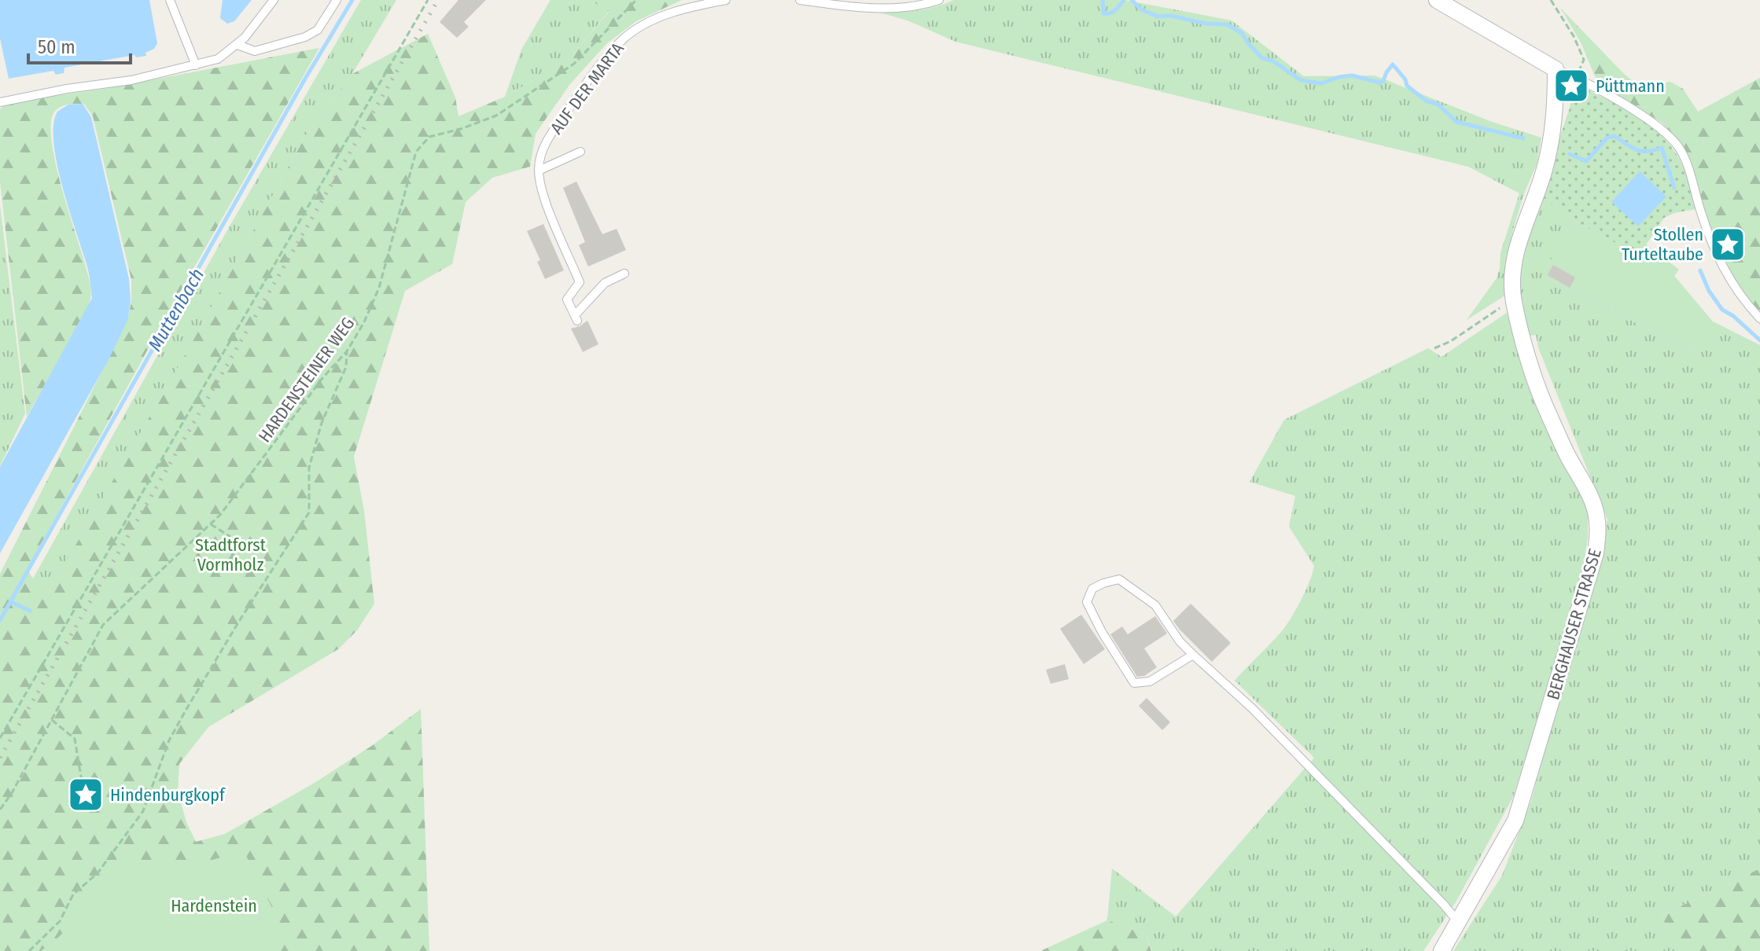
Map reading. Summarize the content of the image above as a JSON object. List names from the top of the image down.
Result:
{
  "streets": {
    "street": ["BERGHAUSER STRASSE"],
    "lane": ["AUF DER MARTA"],
    "path": ["HARDENSTEINER WEG"]
  },
  "water": ["Muttenbach"],
  "parks": ["Stadtforst Vormholz", "Hardenstein"],
  "places": {
    "place": ["Püttmann", "Stollen Turteltaube", "Hindenburgkopf"]
  },
  "scale_bar": "50 m"
}
